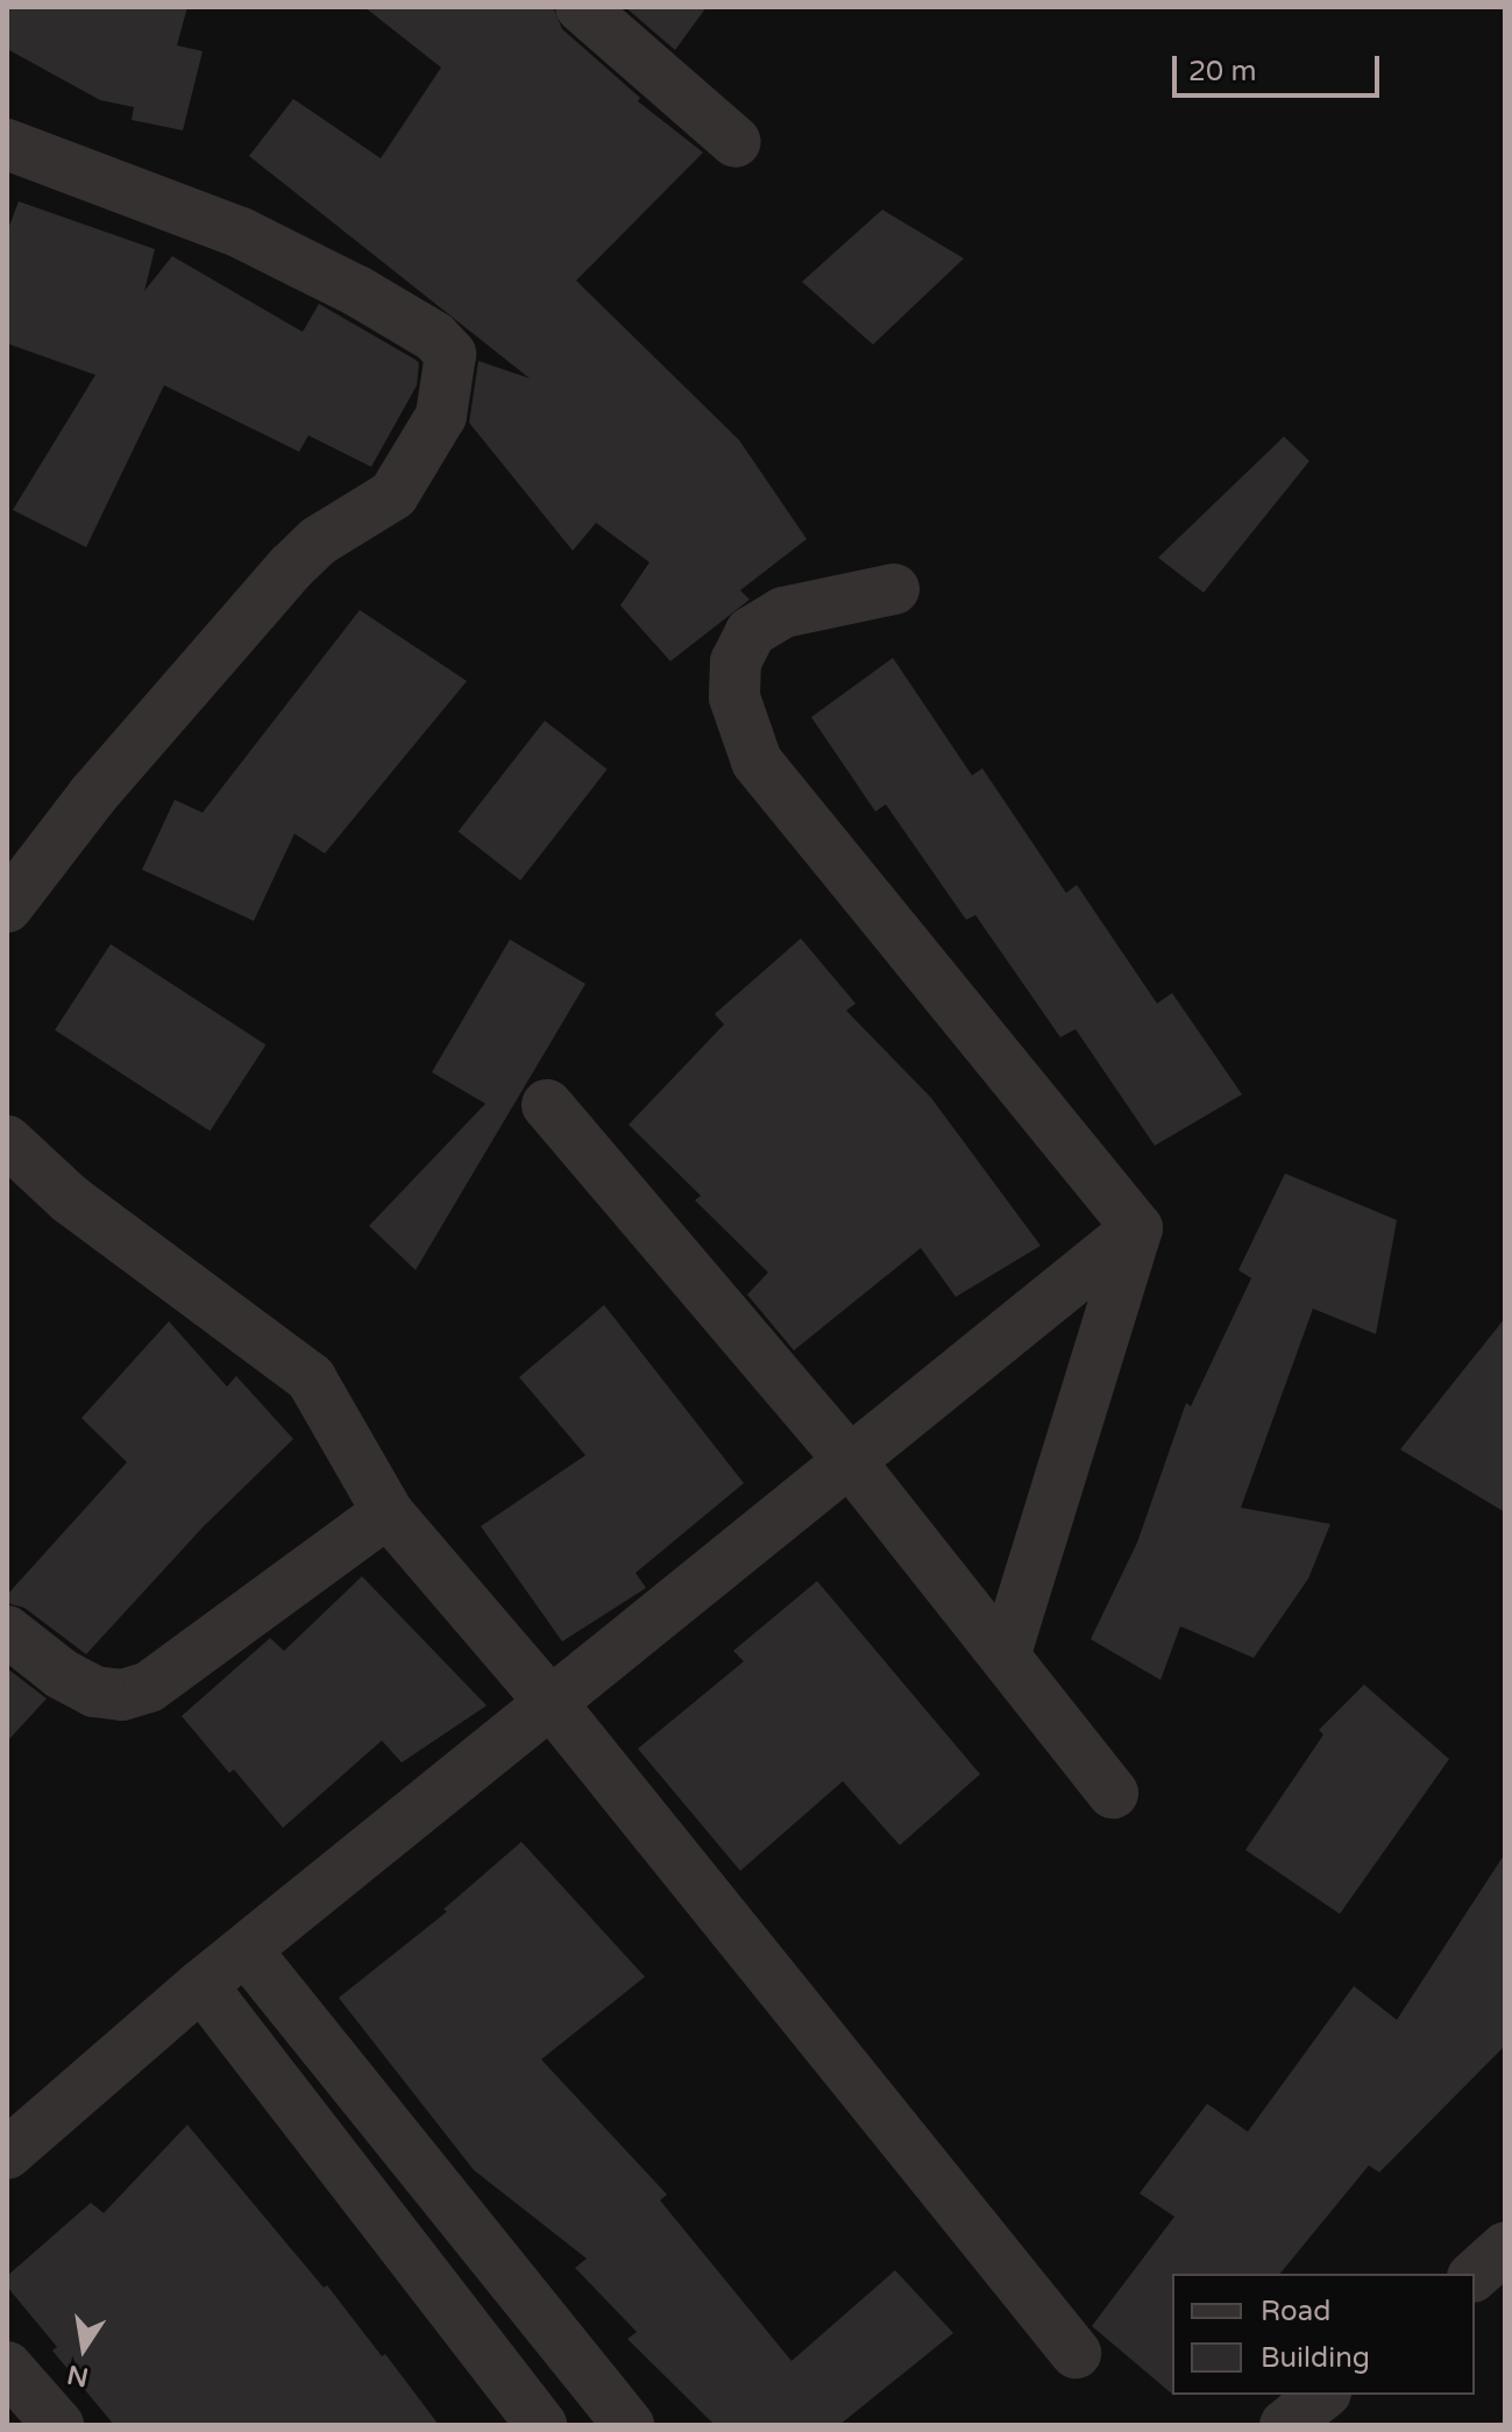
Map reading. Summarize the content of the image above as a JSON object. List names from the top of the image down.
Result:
{
  "legend": ["Road", "Building"],
  "scale_bar": "20 m",
  "north": "bottom"
}
